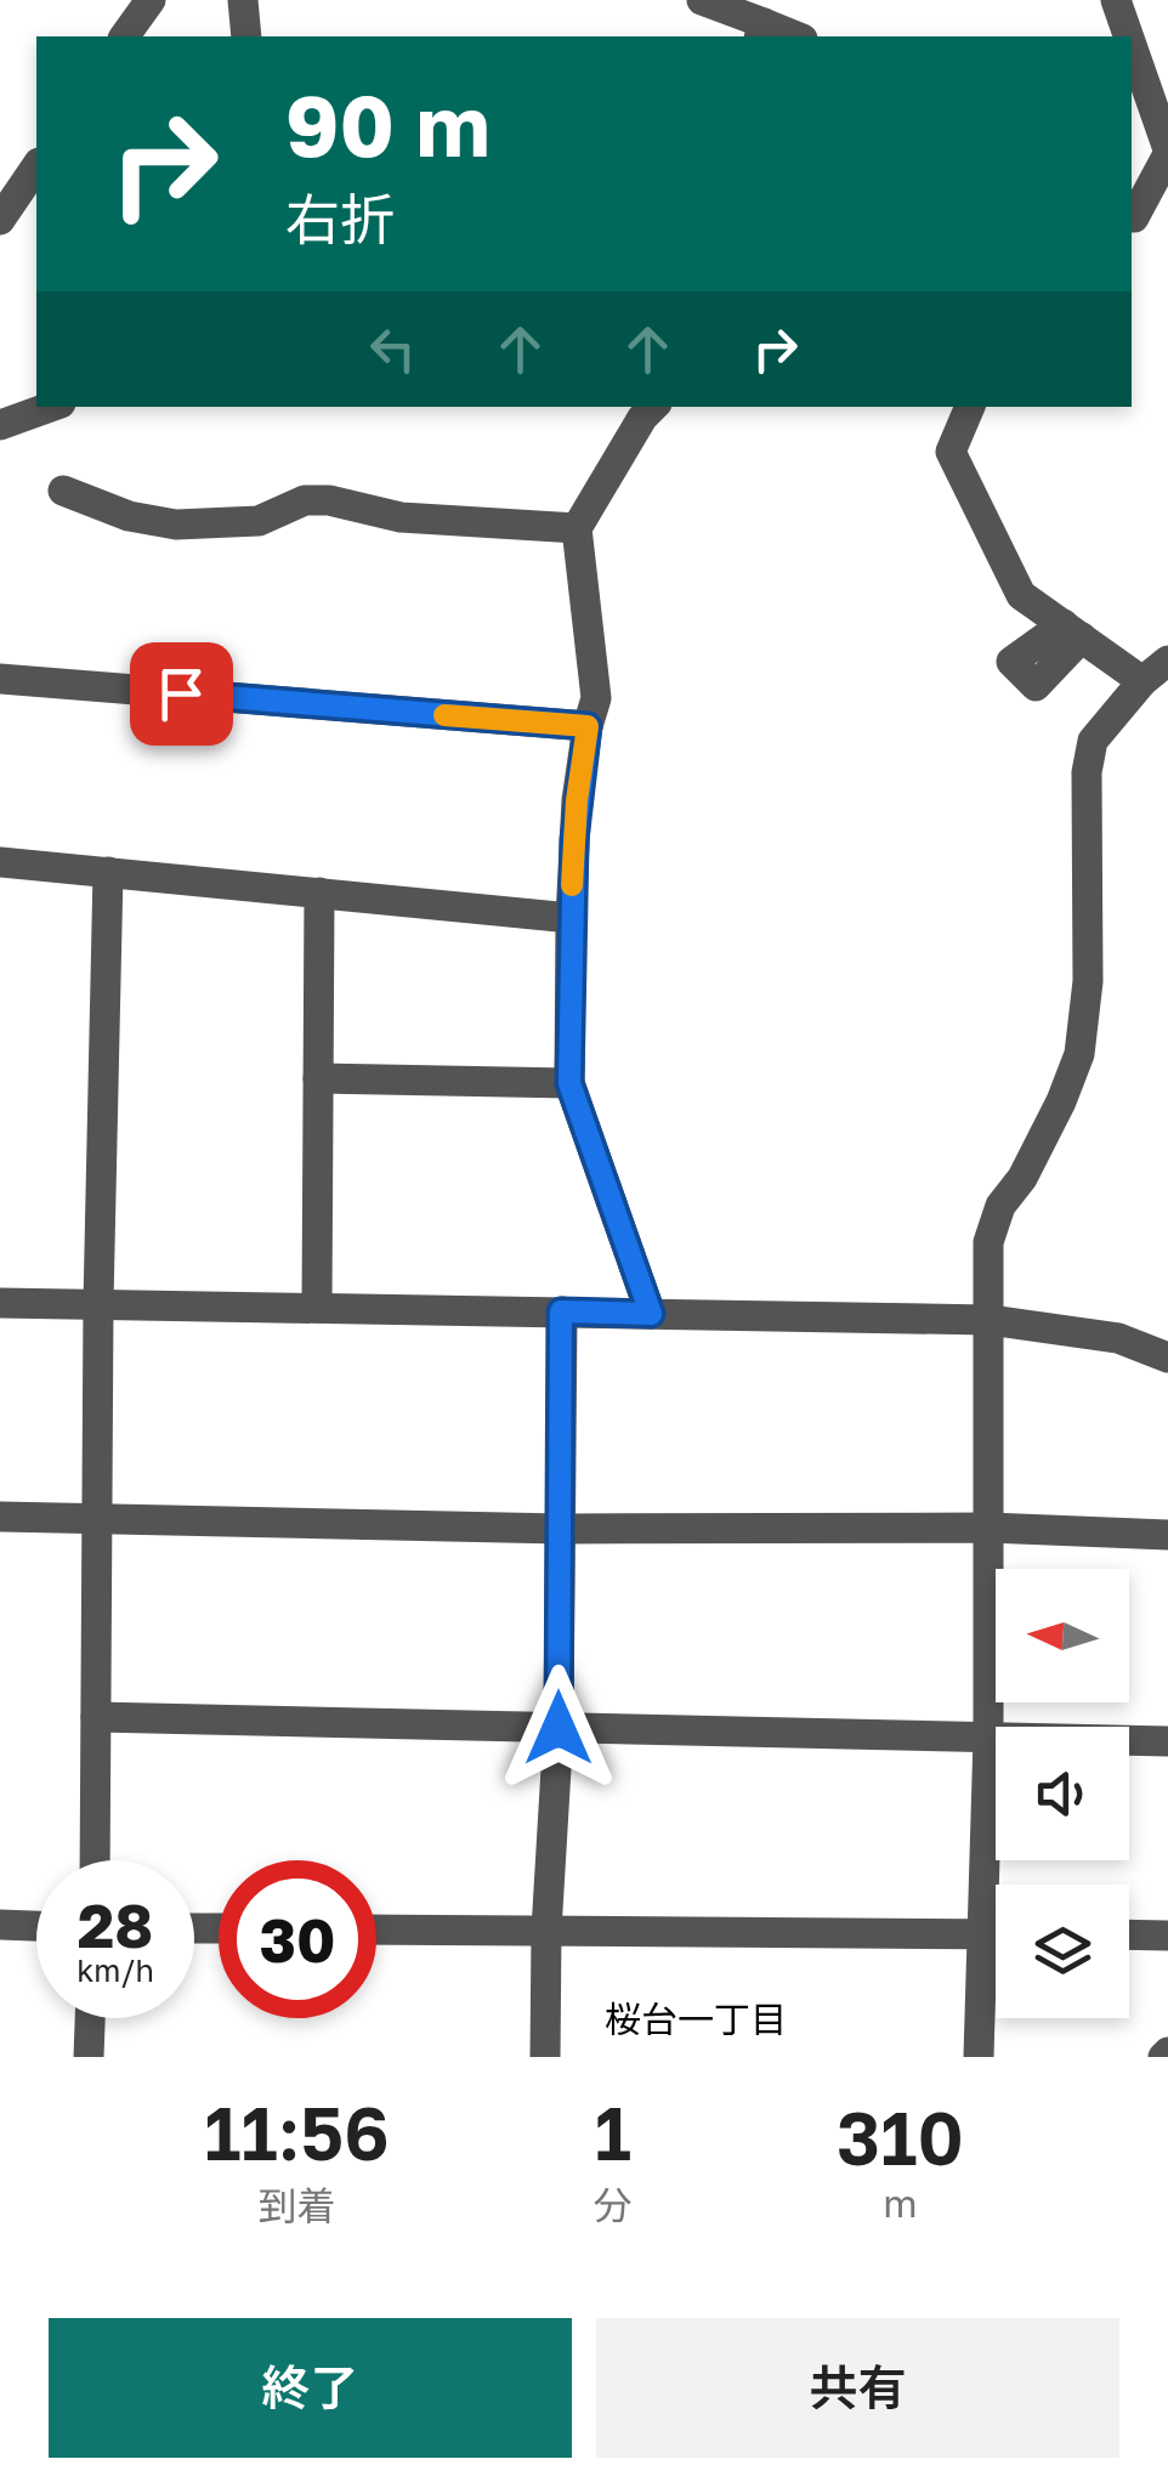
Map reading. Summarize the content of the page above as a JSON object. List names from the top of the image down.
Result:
{
  "districts": ["桜台一丁目"],
  "north": "left",
  "page": {
    "turn": ["90 m", "右折"],
    "speed": "28 km/h",
    "limit": "30",
    "eta": [
      "11:56",
      "到着",
      "1",
      "分",
      "310",
      "m"
    ],
    "buttons": ["終了", "共有"]
  }
}
